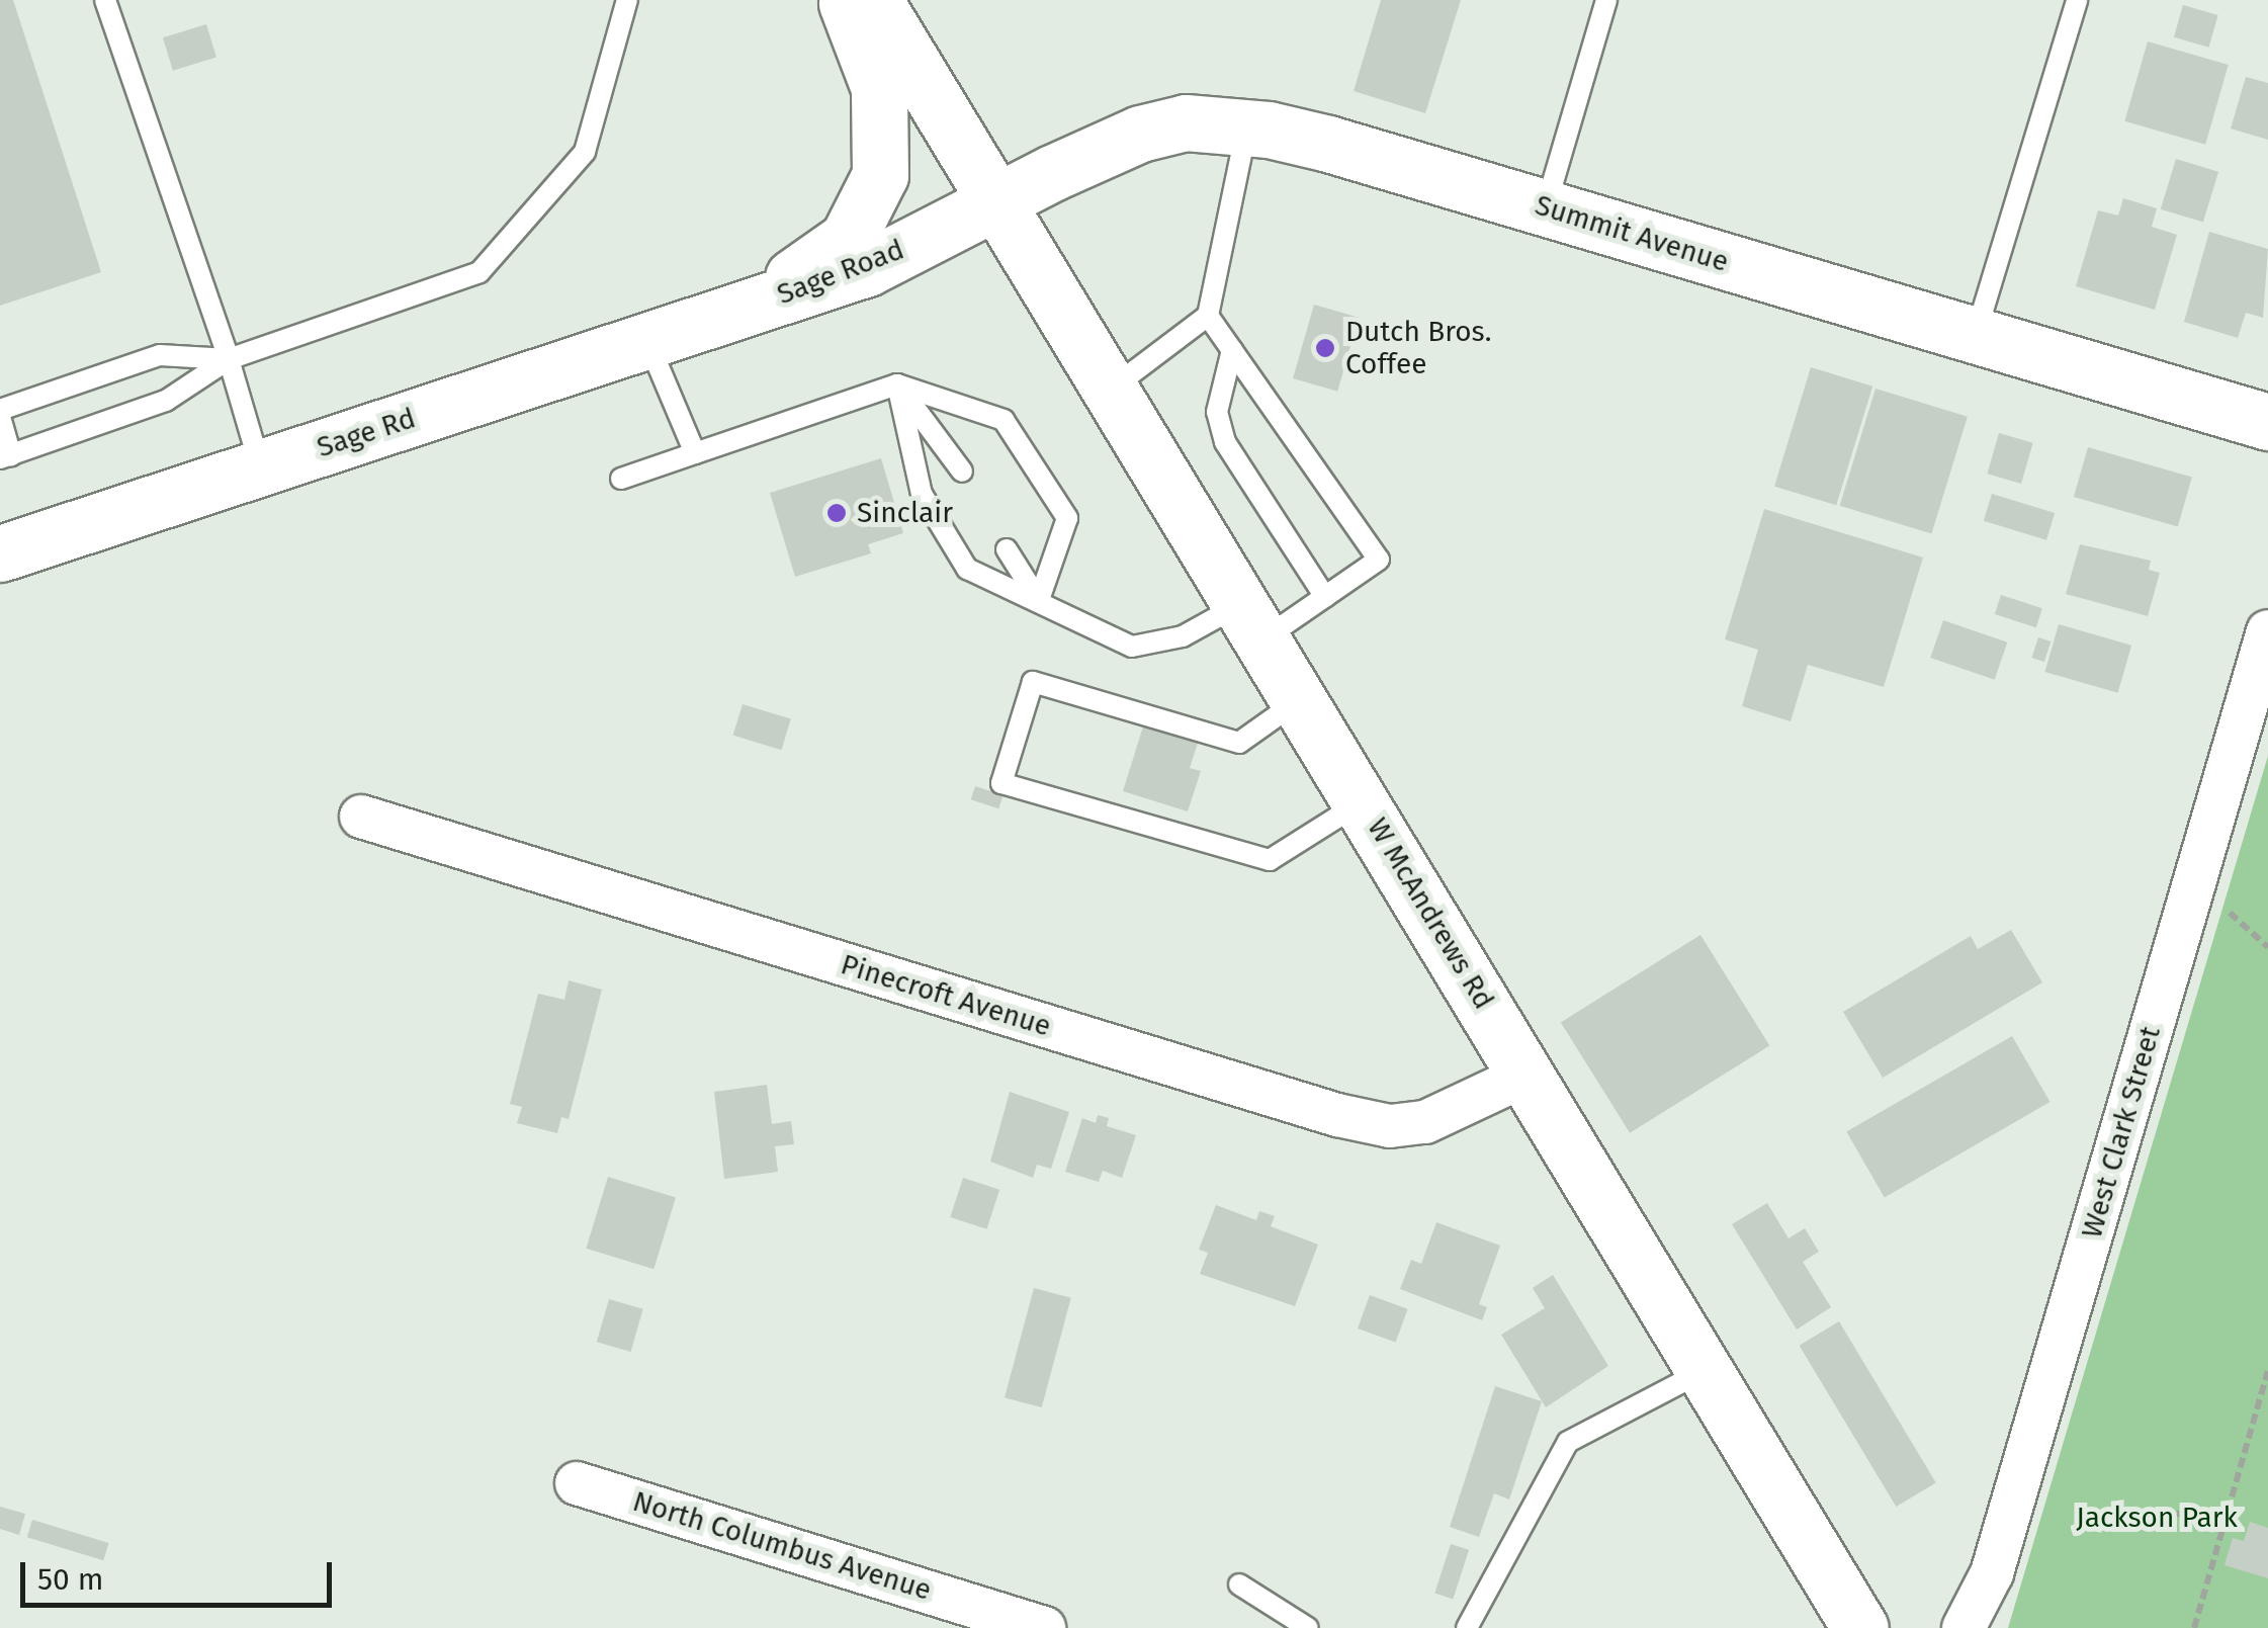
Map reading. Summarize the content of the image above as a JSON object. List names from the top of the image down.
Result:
{
  "streets": {
    "main road": [
      "Summit Avenue",
      "Sage Road",
      "Sage Rd",
      "W McAndrews Rd"
    ],
    "street": ["Pinecroft Avenue", "West Clark Street", "North Columbus Avenue"]
  },
  "crossings": [
    ["Summit Avenue", "Sage Road"],
    ["Summit Avenue", "W McAndrews Rd"],
    ["Sage Road", "Sage Rd"],
    ["Sage Road", "W McAndrews Rd"],
    ["W McAndrews Rd", "Pinecroft Avenue"]
  ],
  "parks": ["Jackson Park"],
  "places": ["Dutch Bros. Coffee", "Sinclair"],
  "scale_bar": "50 m"
}
